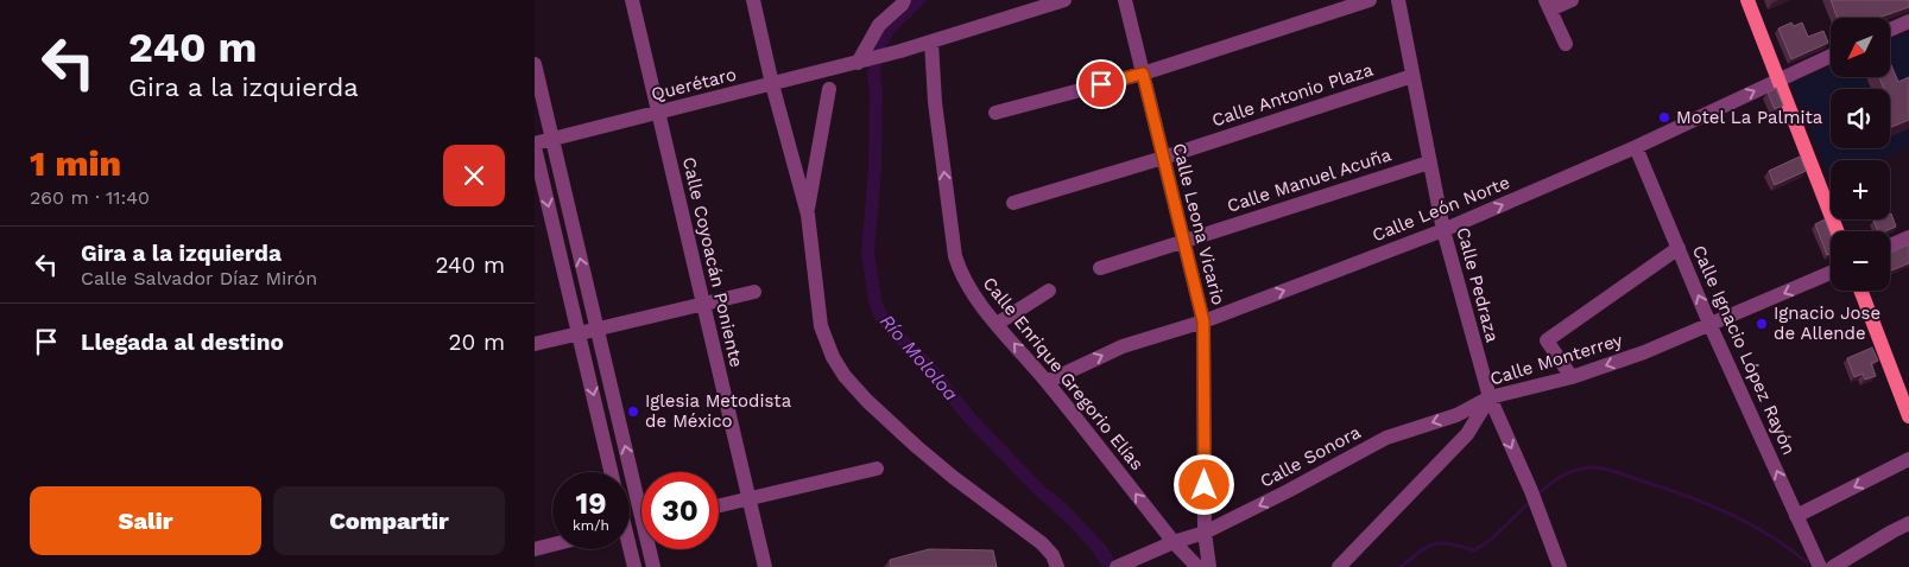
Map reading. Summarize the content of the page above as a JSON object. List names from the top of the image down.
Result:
{
  "streets": {
    "street": [
      "Querétaro",
      "Calle Antonio Plaza",
      "Calle Manuel Acuña",
      "Calle León Norte",
      "Calle Leona Vicario",
      "Calle Coyoacán Poniente",
      "Calle Pedraza",
      "Calle Ignacio López Rayón",
      "Calle Monterrey",
      "Calle Enrique Gregorio Elías",
      "Calle Sonora"
    ]
  },
  "crossings": [
    ["Querétaro", "Calle Coyoacán Poniente"],
    ["Querétaro", "Calle Enrique Gregorio Elías"],
    ["Calle Antonio Plaza", "Calle Leona Vicario"],
    ["Calle Antonio Plaza", "Calle Pedraza"],
    ["Calle Manuel Acuña", "Calle Leona Vicario"],
    ["Calle Manuel Acuña", "Calle Pedraza"],
    ["Calle León Norte", "Calle Leona Vicario"],
    ["Calle León Norte", "Calle Pedraza"],
    ["Calle León Norte", "Calle Ignacio López Rayón"],
    ["Calle León Norte", "Calle Enrique Gregorio Elías"],
    ["Calle Leona Vicario", "Calle Sonora"],
    ["Calle Pedraza", "Calle Monterrey"],
    ["Calle Pedraza", "Calle Sonora"],
    ["Calle Ignacio López Rayón", "Calle Monterrey"],
    ["Calle Monterrey", "Calle Sonora"],
    ["Calle Enrique Gregorio Elías", "Calle Sonora"]
  ],
  "one_way": [
    "Calle León Norte",
    "Calle Ignacio López Rayón",
    "Calle Monterrey",
    "Calle Enrique Gregorio Elías",
    "Calle Sonora"
  ],
  "water": ["Río Mololoa"],
  "places": ["Motel La Palmita", "Ignacio Jose de Allende", "Iglesia Metodista de México"],
  "north": "bottom left",
  "page": {
    "turn": ["240 m", "Gira a la izquierda"],
    "map_buttons": ["+", "−"],
    "heading": ["1 min", "260 m · 11:40"],
    "list": [
      {
        "name": "Gira a la izquierda",
        "note": "Calle Salvador Díaz Mirón",
        "value": "240 m"
      },
      {
        "name": "Llegada al destino",
        "value": "20 m"
      }
    ],
    "speed": "19 km/h",
    "limit": "30",
    "buttons": ["Salir", "Compartir"]
  }
}
